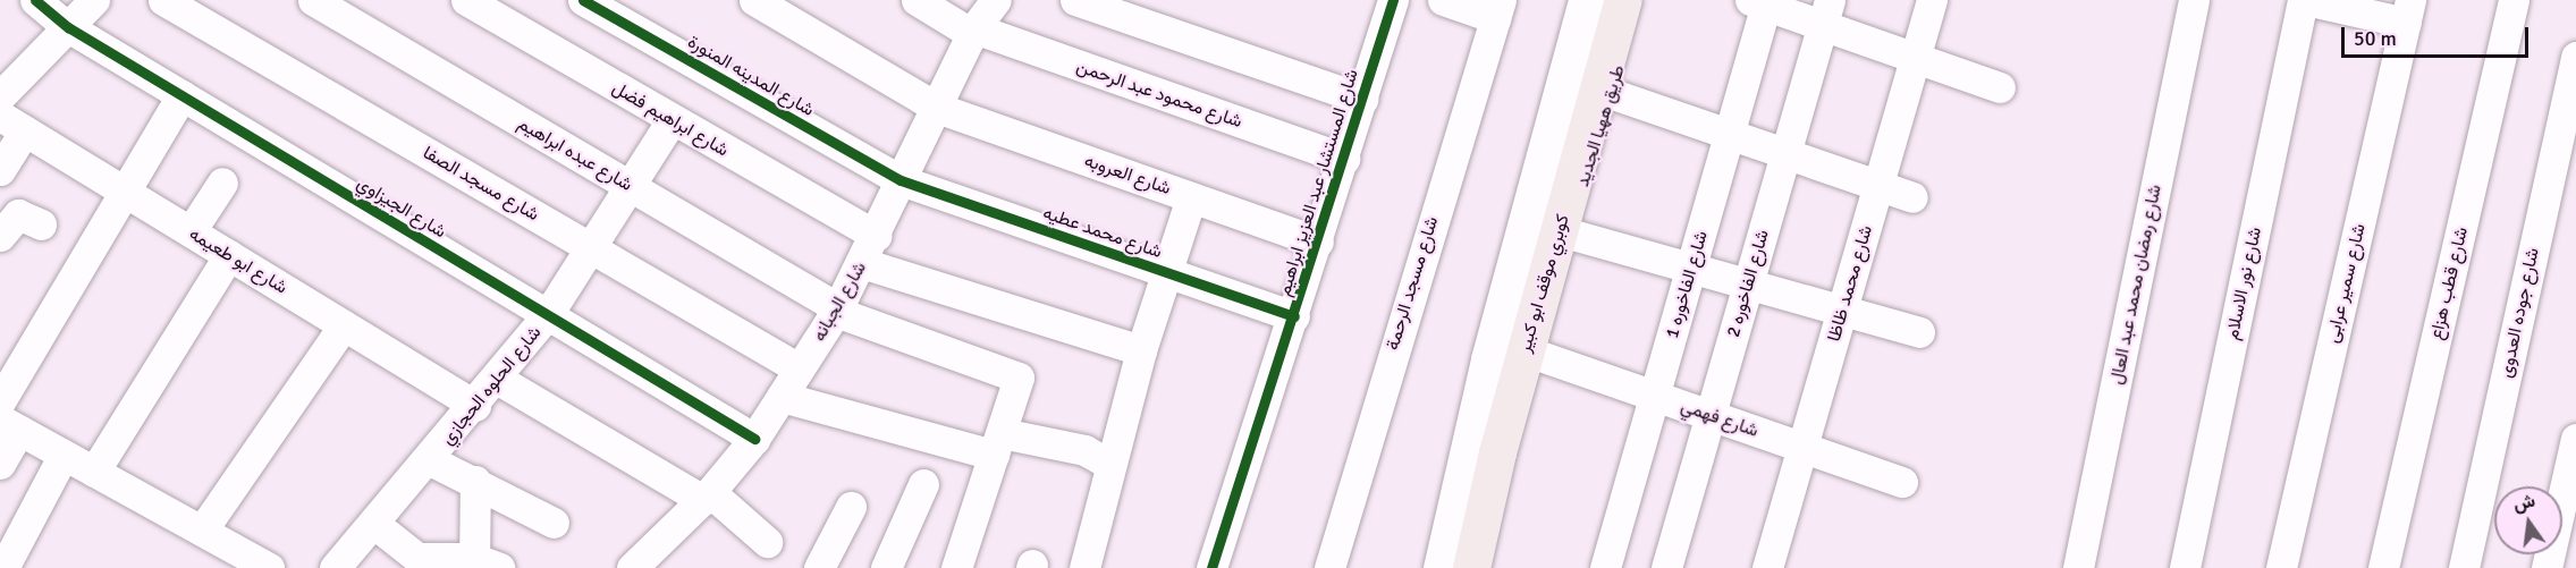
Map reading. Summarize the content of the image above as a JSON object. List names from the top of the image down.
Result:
{
  "streets": {
    "main road": ["كوبري موقف ابو كبير"],
    "street": [
      "شارع المدينه المنورة",
      "شارع محمود عبد الرحمن",
      "شارع ابراهيم فضل",
      "طريق ههيا الجديد",
      "شارع عبده ابراهيم",
      "شارع العروبه",
      "شارع المستشار عبد العزيز ابراهيم",
      "شارع مسجد الصفا",
      "شارع الجيزاوي",
      "شارع محمد عطيه",
      "شارع ابو طعيمه",
      "شارع مسجد الرحمة",
      "شارع الفاخوره 2",
      "شارع محمد ظاظا",
      "شارع نور الاسلام",
      "شارع سمير عرابى",
      "شارع قطب هزاع",
      "شارع الفاخوره 1",
      "شارع رمضان محمد عبد العال",
      "شارع الجبانه",
      "شارع جوده العدوى",
      "شارع الحلوه الحجازي",
      "شارع فهمي"
    ]
  },
  "crossings": [
    ["شارع المدينه المنورة", "شارع محمد عطيه"],
    ["شارع المدينه المنورة", "شارع الجبانه"],
    ["شارع محمود عبد الرحمن", "شارع المستشار عبد العزيز ابراهيم"],
    ["شارع محمود عبد الرحمن", "شارع الجبانه"],
    ["شارع ابراهيم فضل", "شارع الجبانه"],
    ["شارع ابراهيم فضل", "شارع الحلوه الحجازي"],
    ["طريق ههيا الجديد", "شارع فهمي"],
    ["شارع عبده ابراهيم", "شارع الجبانه"],
    ["شارع عبده ابراهيم", "شارع الحلوه الحجازي"],
    ["شارع العروبه", "شارع المستشار عبد العزيز ابراهيم"],
    ["شارع العروبه", "شارع الجبانه"],
    ["شارع المستشار عبد العزيز ابراهيم", "شارع محمد عطيه"],
    ["شارع مسجد الصفا", "شارع الجبانه"],
    ["شارع مسجد الصفا", "شارع الحلوه الحجازي"],
    ["شارع الجيزاوي", "شارع الجبانه"],
    ["شارع الجيزاوي", "شارع الحلوه الحجازي"],
    ["شارع محمد عطيه", "شارع الجبانه"],
    ["شارع ابو طعيمه", "شارع الحلوه الحجازي"],
    ["شارع الفاخوره 2", "شارع فهمي"],
    ["شارع محمد ظاظا", "شارع فهمي"],
    ["شارع الفاخوره 1", "شارع فهمي"]
  ],
  "scale_bar": "50 m",
  "north": "top"
}
